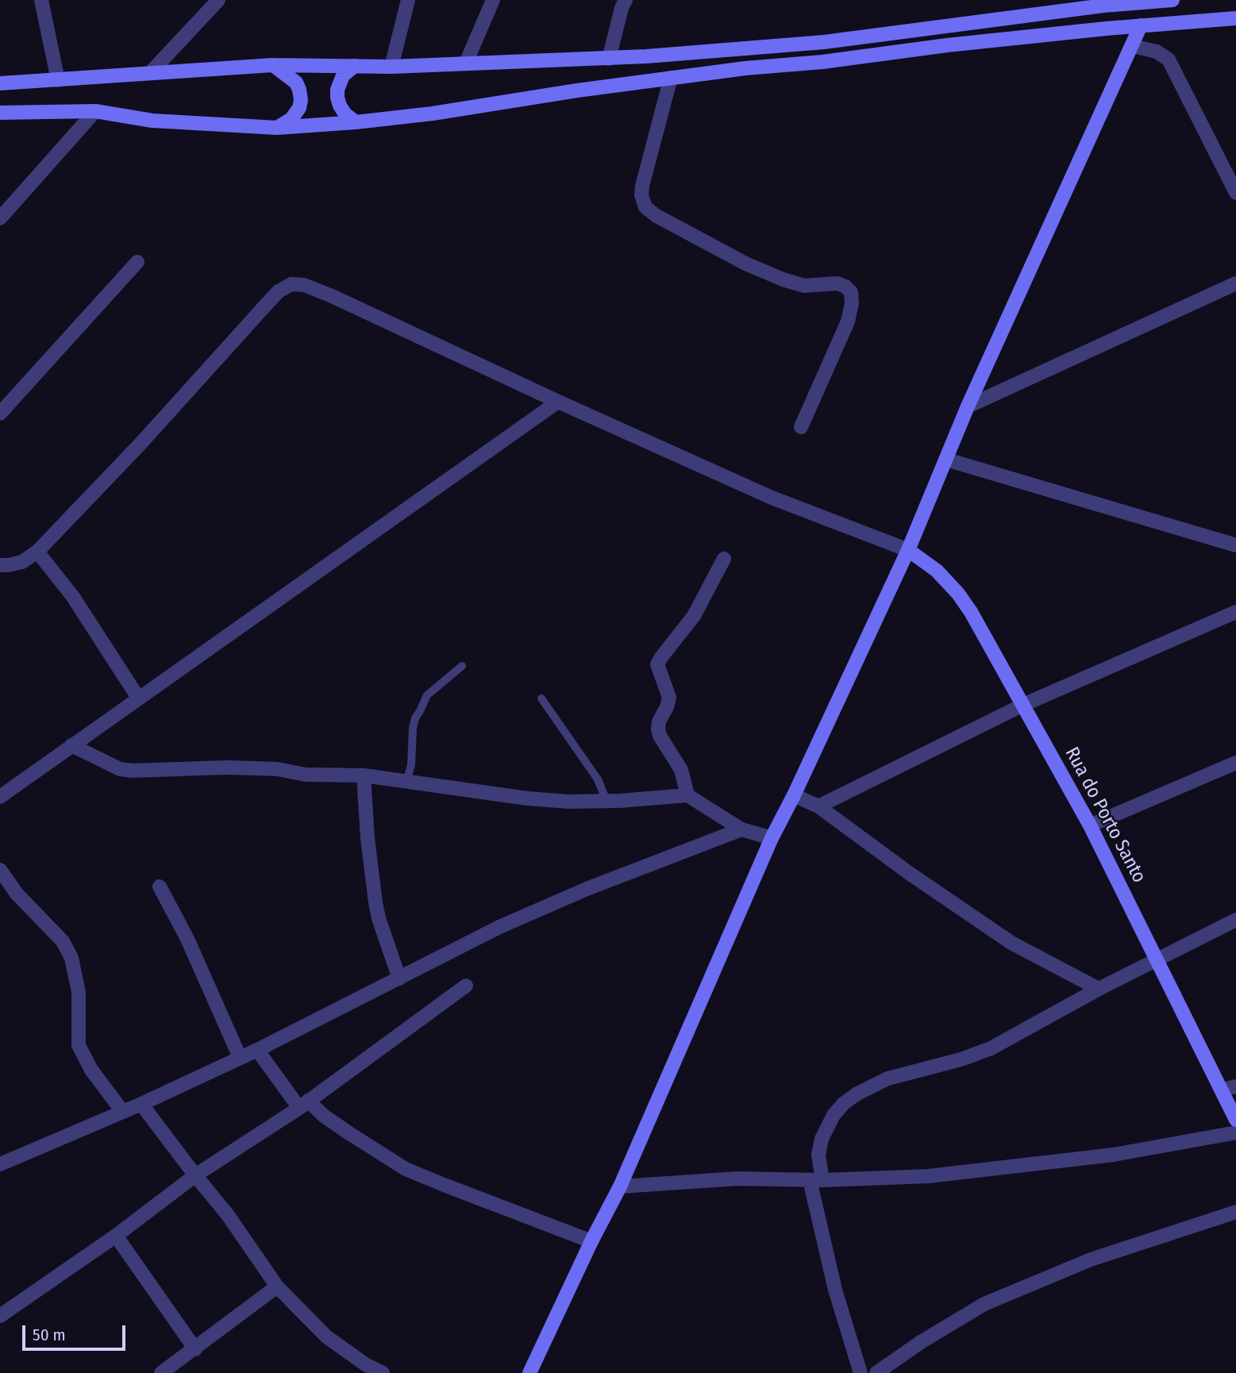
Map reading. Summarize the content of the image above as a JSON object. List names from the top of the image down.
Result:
{
  "streets": {
    "main road": ["Rua do Porto Santo"]
  },
  "scale_bar": "50 m"
}
